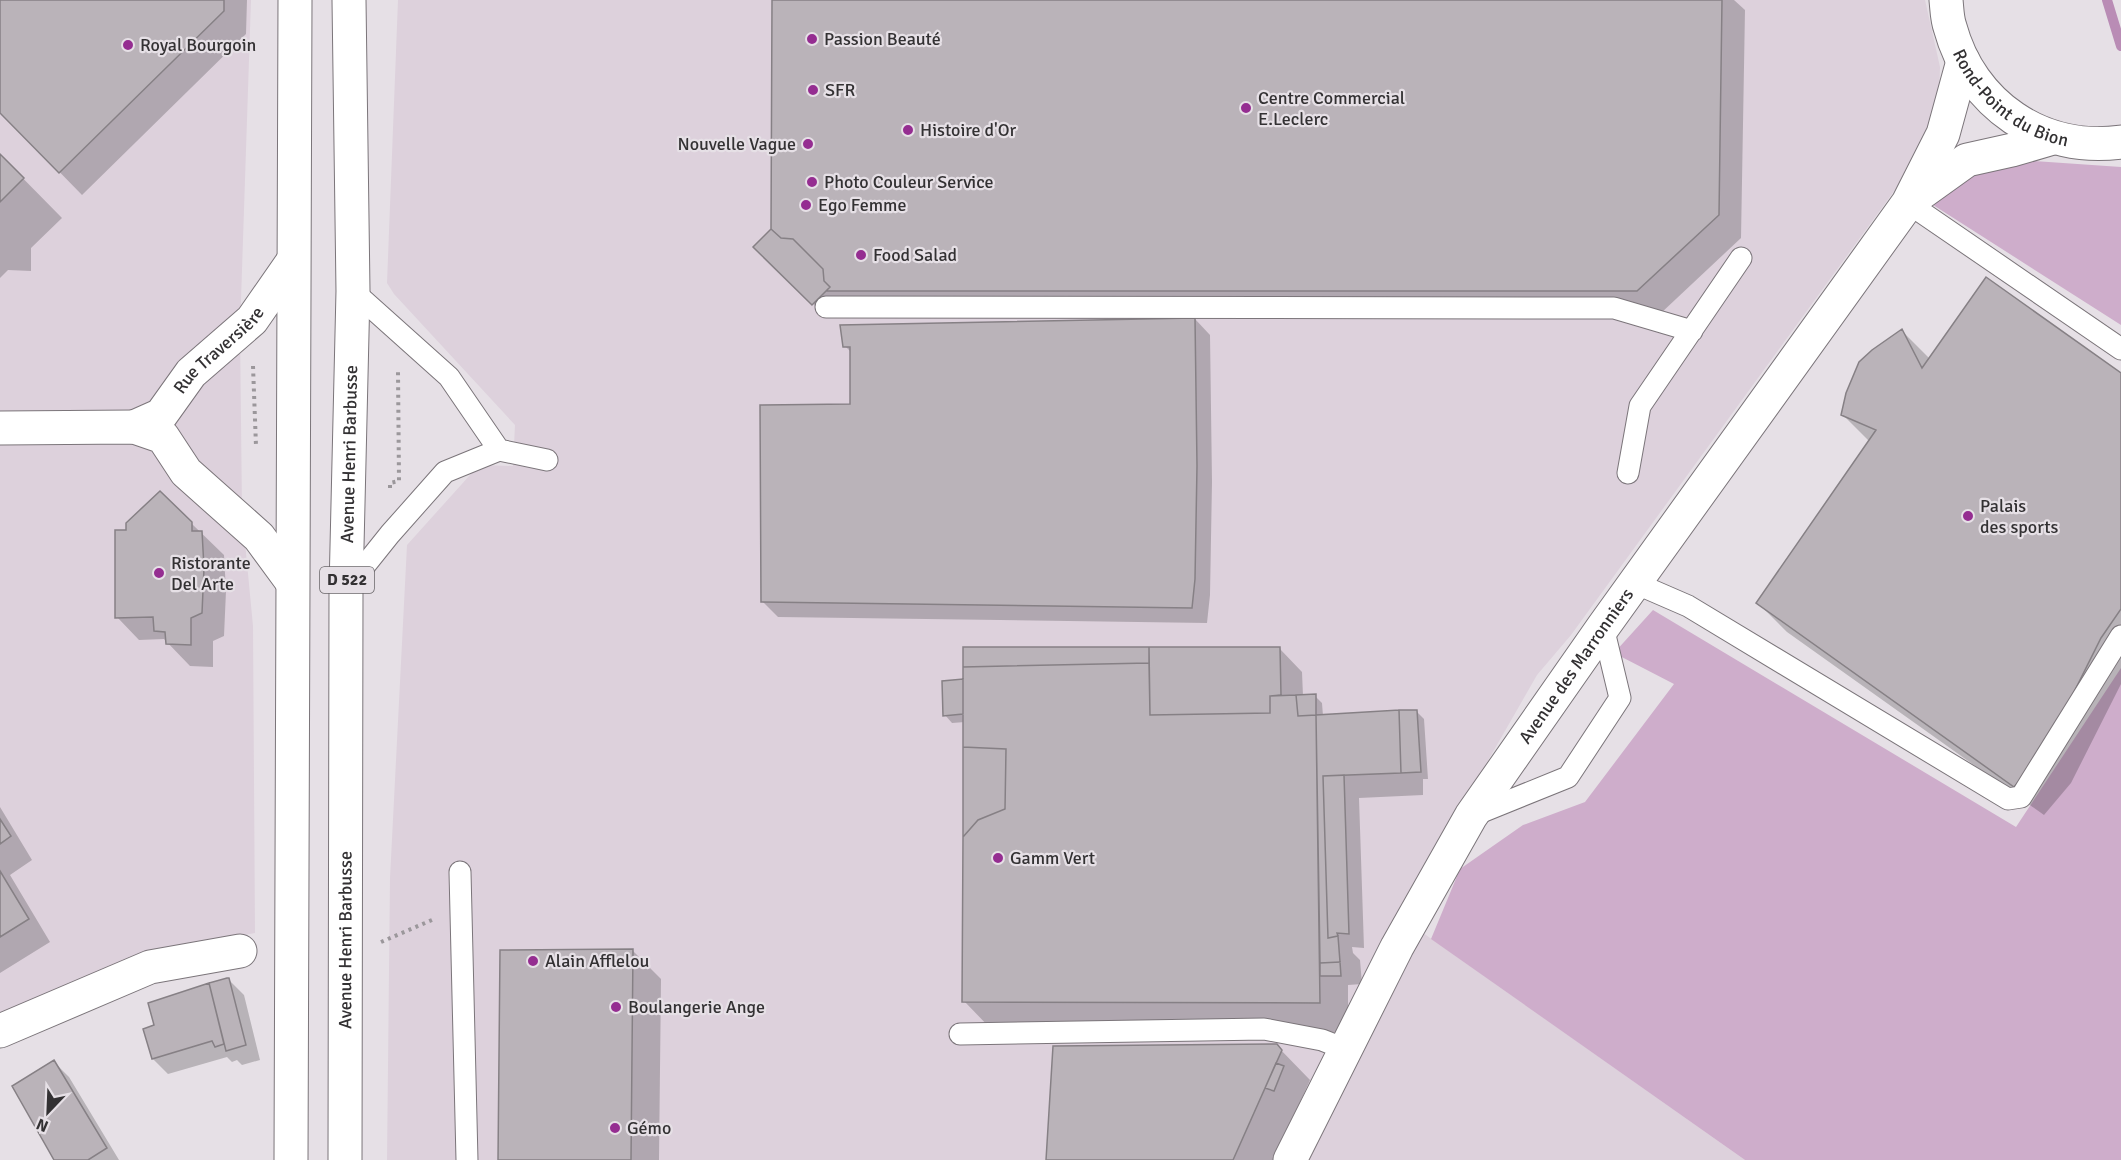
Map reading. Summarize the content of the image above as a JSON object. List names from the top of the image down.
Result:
{
  "streets": {
    "main road": [
      "Rond-Point du Bion",
      "Rue Traversière",
      "Avenue Henri Barbusse",
      "D 522",
      "Avenue des Marronniers"
    ]
  },
  "crossings": [
    ["Rond-Point du Bion", "Avenue des Marronniers"]
  ],
  "places": [
    "Passion Beauté",
    "Royal Bourgoin",
    "SFR",
    "Centre Commercial E.Leclerc",
    "Histoire d'Or",
    "Nouvelle Vague",
    "Photo Couleur Service",
    "Ego Femme",
    "Food Salad",
    "Palais des sports",
    "Ristorante Del Arte",
    "Gamm Vert",
    "Alain Afflelou",
    "Boulangerie Ange",
    "Gémo"
  ],
  "north": "bottom left"
}
